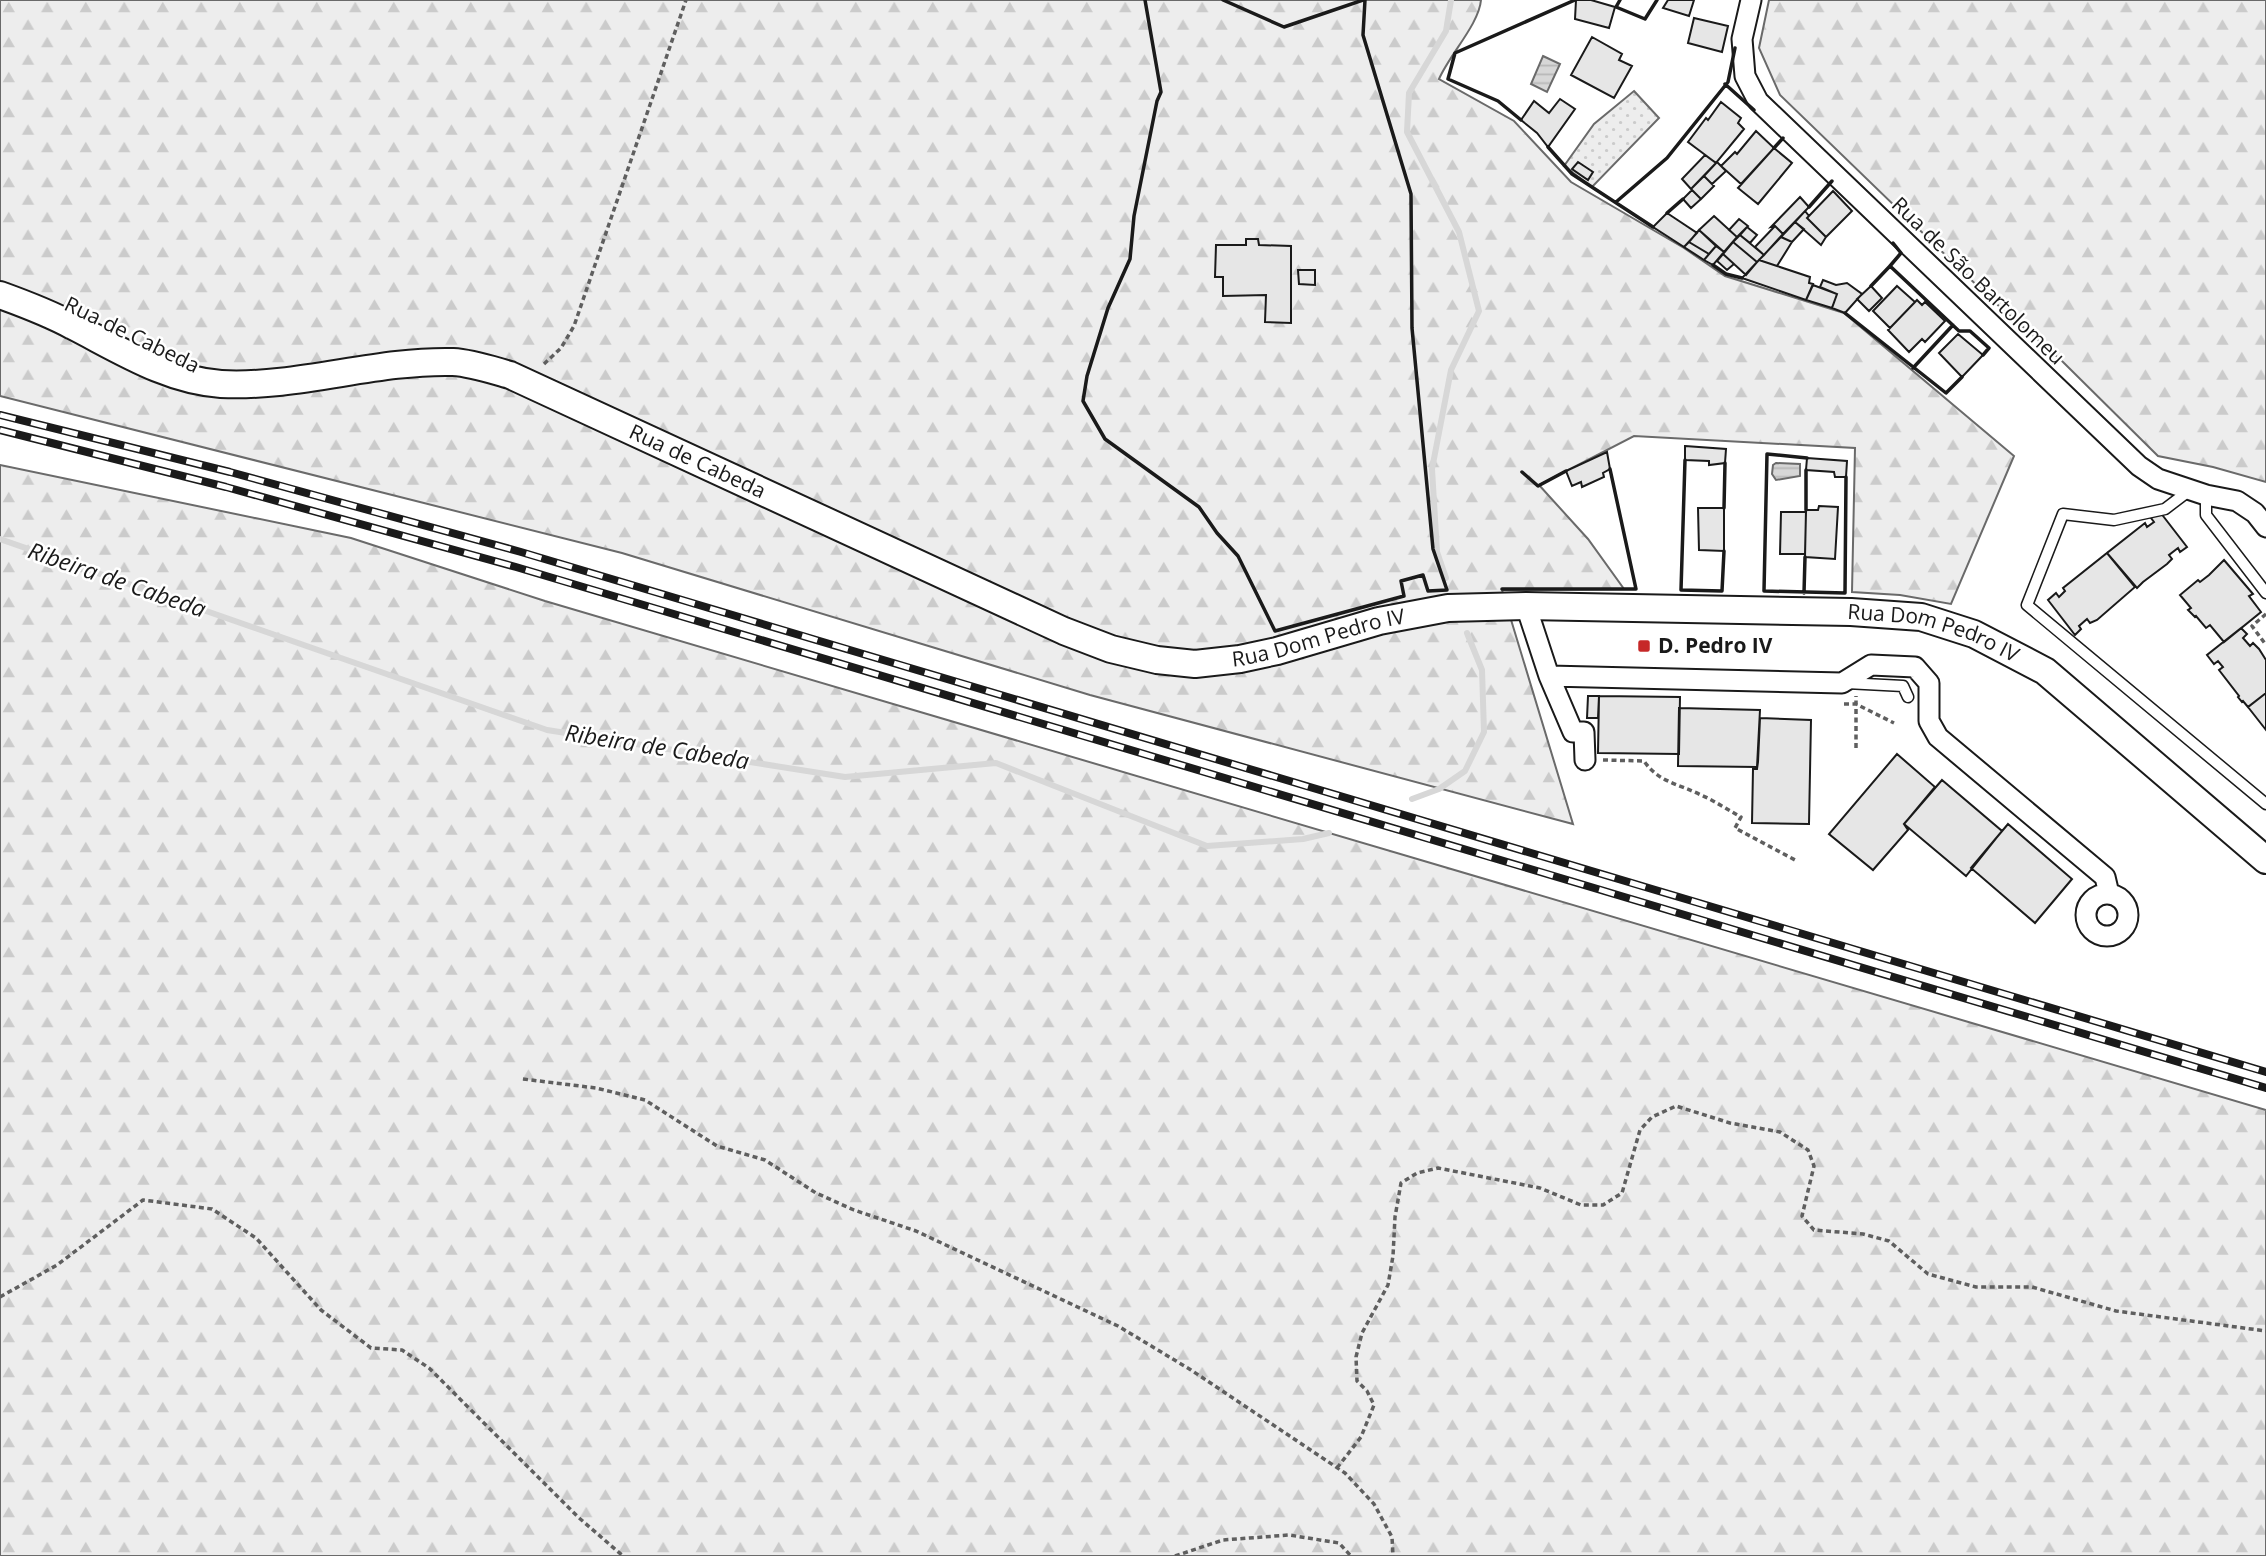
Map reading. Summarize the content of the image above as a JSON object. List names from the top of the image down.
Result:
{
  "streets": {
    "main road": ["Rua de Cabeda", "Rua Dom Pedro IV"],
    "street": ["Rua de São Bartolomeu"]
  },
  "crossings": [
    ["Rua de Cabeda", "Rua Dom Pedro IV"]
  ],
  "water": ["Ribeira de Cabeda"],
  "places": {
    "transit": ["D. Pedro IV"]
  }
}
